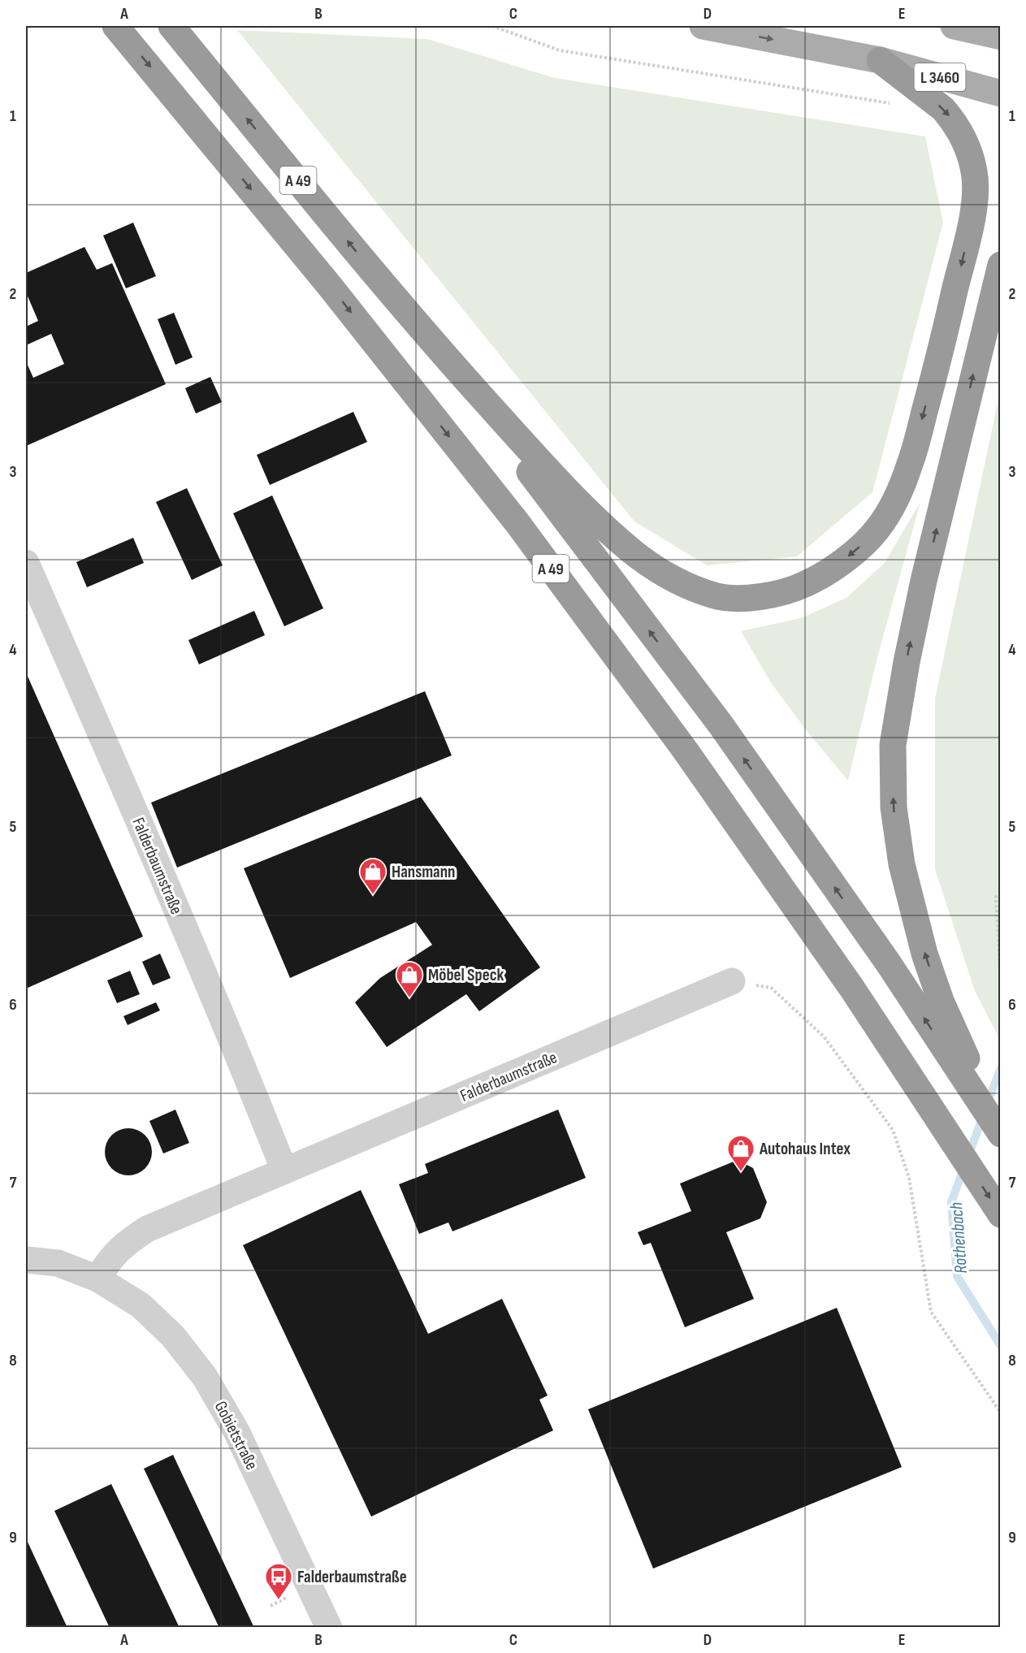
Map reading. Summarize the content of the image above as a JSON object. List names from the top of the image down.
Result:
{
  "streets": {
    "highway": ["A 49"],
    "main road": ["L 3460"],
    "street": ["Falderbaumstraße", "Gobietstraße"]
  },
  "crossings": [
    ["Falderbaumstraße", "Gobietstraße"]
  ],
  "water": ["Rothenbach"],
  "places": {
    "shop": ["Hansmann", "Möbel Speck", "Autohaus Intex"],
    "bus stop": ["Falderbaumstraße"]
  },
  "grid": {
    "columns": [
      "A",
      "B",
      "C",
      "D",
      "E"
    ],
    "rows": [
      "1",
      "2",
      "3",
      "4",
      "5",
      "6",
      "7",
      "8",
      "9"
    ]
  }
}
